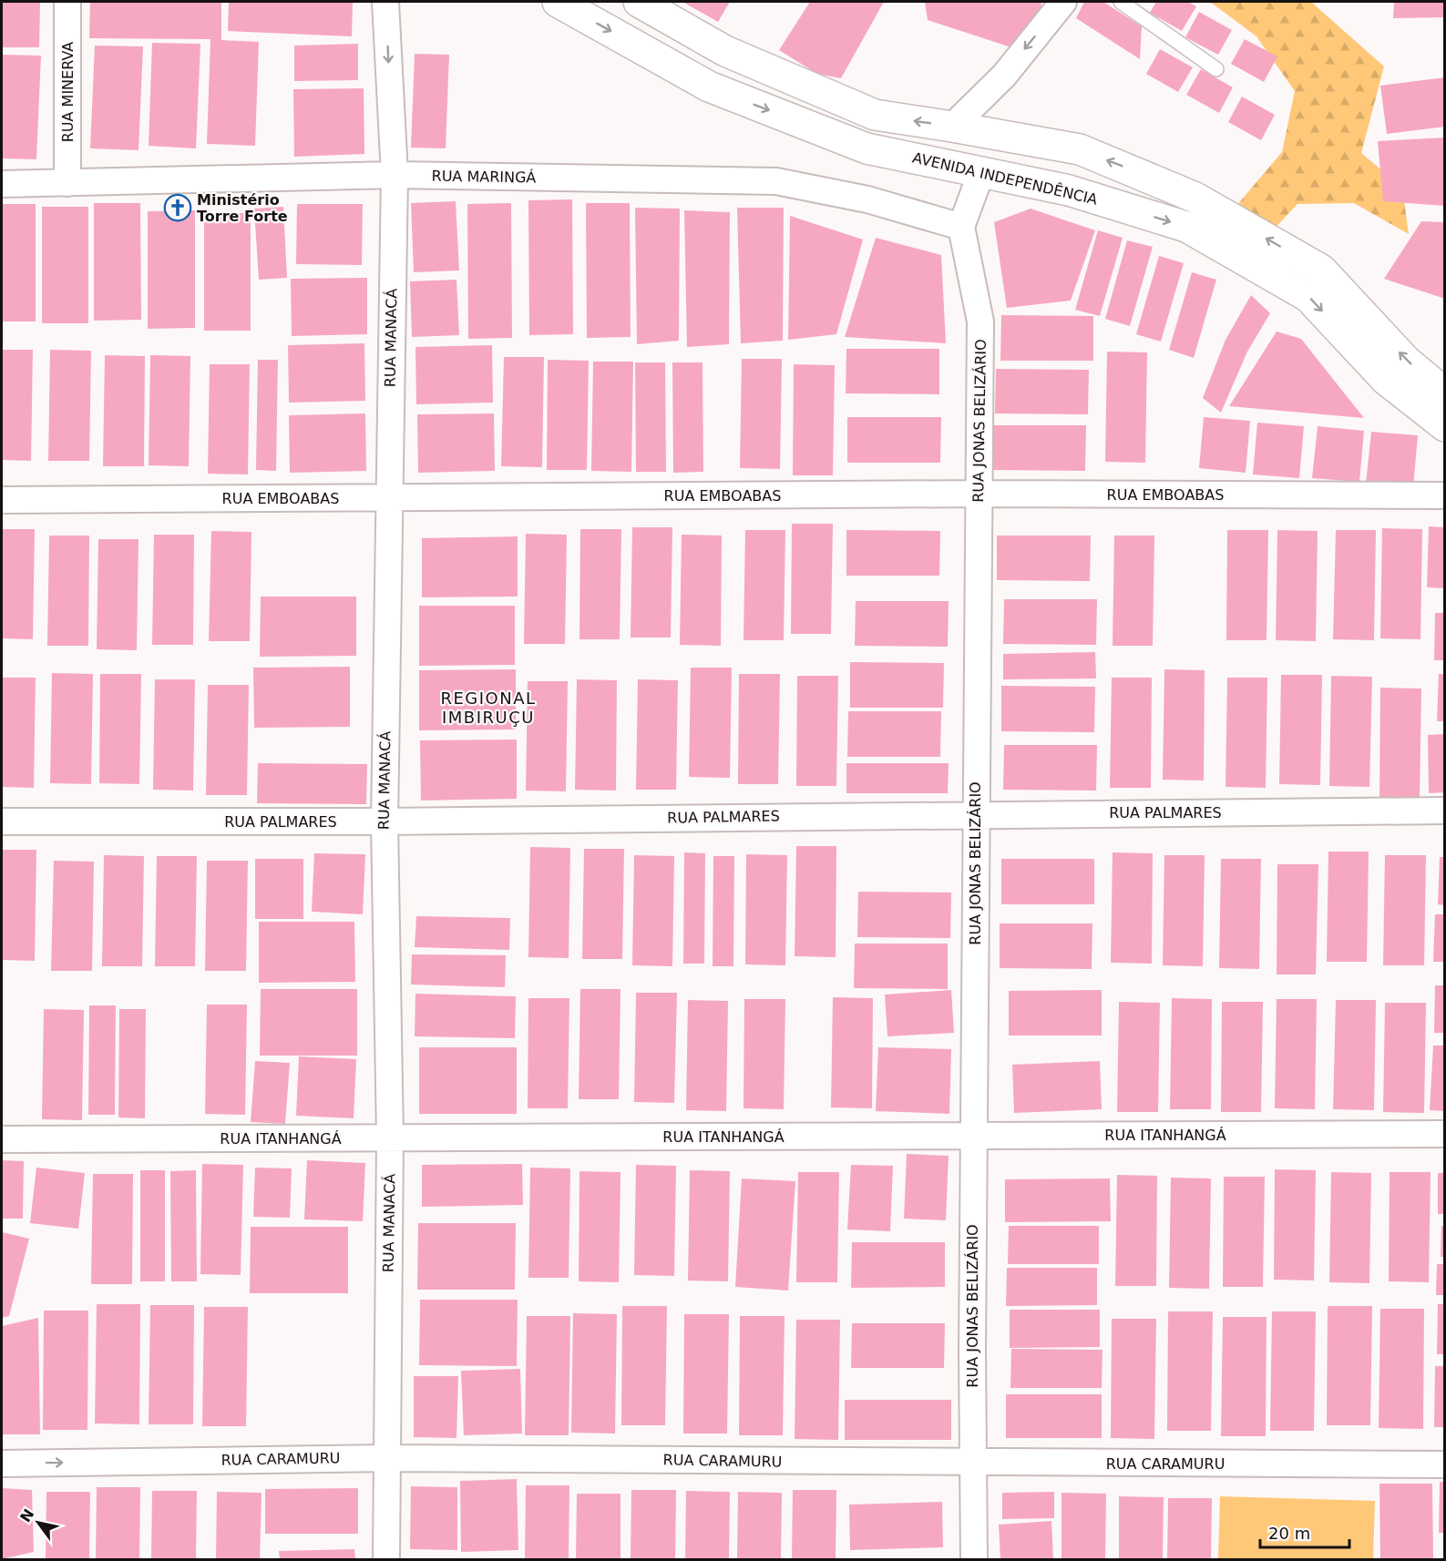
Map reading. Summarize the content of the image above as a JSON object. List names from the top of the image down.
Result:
{
  "streets": {
    "street": [
      "RUA MINERVA",
      "RUA MARINGÁ",
      "AVENIDA INDEPENDÊNCIA",
      "RUA MANACÁ",
      "RUA JONAS BELIZÁRIO",
      "RUA EMBOABAS",
      "RUA PALMARES",
      "RUA ITANHANGÁ",
      "RUA CARAMURU"
    ]
  },
  "crossings": [
    ["RUA MINERVA", "RUA MARINGÁ"],
    ["RUA MARINGÁ", "RUA MANACÁ"],
    ["RUA MARINGÁ", "RUA JONAS BELIZÁRIO"],
    ["RUA MANACÁ", "RUA EMBOABAS"],
    ["RUA MANACÁ", "RUA PALMARES"],
    ["RUA MANACÁ", "RUA ITANHANGÁ"],
    ["RUA MANACÁ", "RUA CARAMURU"],
    ["RUA JONAS BELIZÁRIO", "RUA EMBOABAS"],
    ["RUA JONAS BELIZÁRIO", "RUA PALMARES"],
    ["RUA JONAS BELIZÁRIO", "RUA ITANHANGÁ"],
    ["RUA JONAS BELIZÁRIO", "RUA CARAMURU"]
  ],
  "districts": ["REGIONAL IMBIRUÇU"],
  "places": {
    "church": ["Ministério Torre Forte"]
  },
  "scale_bar": "20 m",
  "north": "top left"
}
